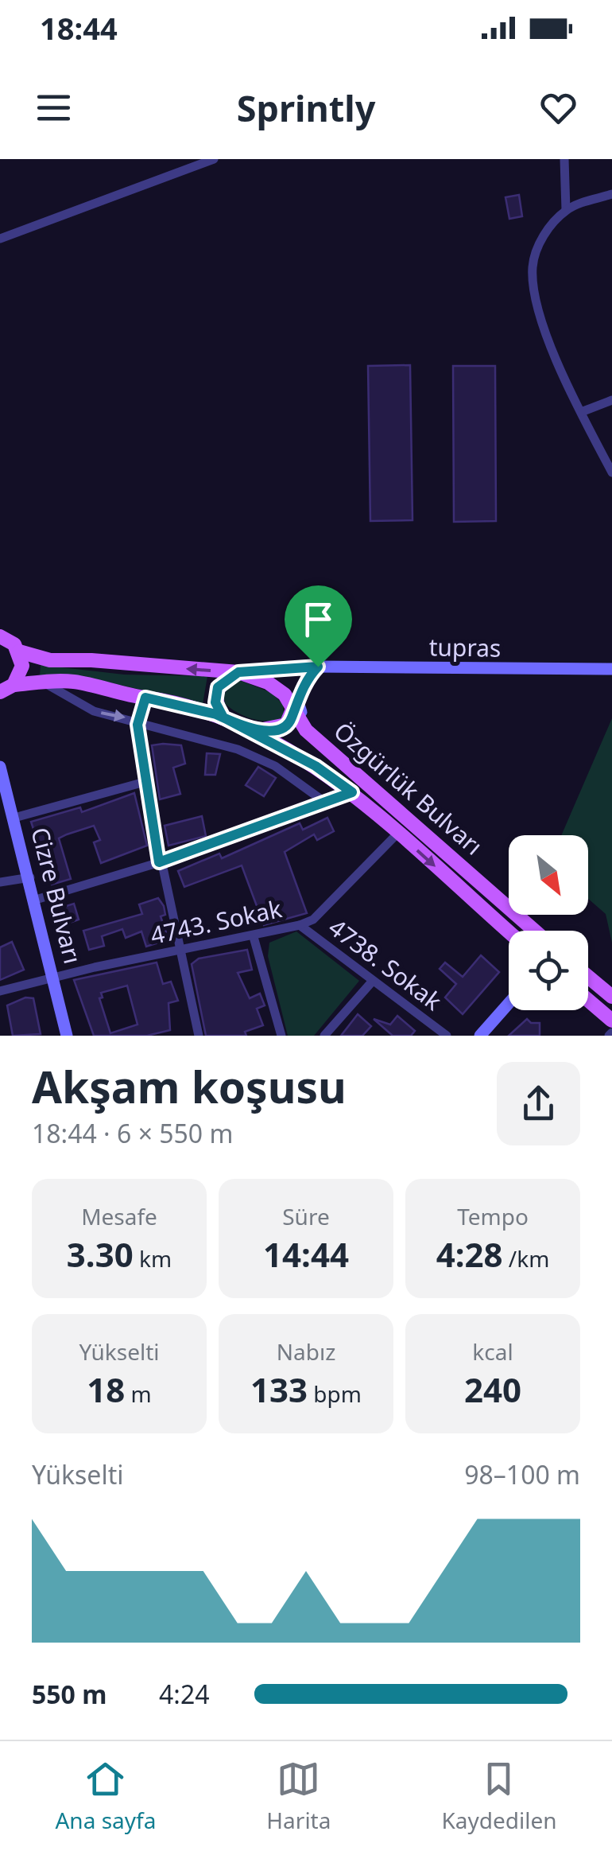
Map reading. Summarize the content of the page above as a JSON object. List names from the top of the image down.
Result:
{
  "streets": {
    "main road": ["Özgürlük Bulvarı"],
    "street": [
      "tupras",
      "Cizre Bulvarı",
      "4743. Sokak",
      "4738. Sokak"
    ]
  },
  "crossings": [
    ["tupras", "Özgürlük Bulvarı"],
    ["Özgürlük Bulvarı", "4743. Sokak"],
    ["Cizre Bulvarı", "4743. Sokak"],
    ["4743. Sokak", "4738. Sokak"]
  ],
  "north": "bottom right",
  "page": {
    "status": "18:44",
    "header": "Sprintly",
    "heading": ["Akşam koşusu", "18:44 · 6 × 550 m"],
    "stats": [
      ["Mesafe", "3.30 km"],
      ["Süre", "14:44"],
      ["Tempo", "4:28 /km"],
      ["Yükselti", "18 m"],
      ["Nabız", "133 bpm"],
      ["kcal", "240"]
    ],
    "chart": ["Yükselti", "98–100 m"],
    "list": [
      {
        "name": "550 m",
        "note": "4:24"
      }
    ],
    "tabs": ["Ana sayfa", "Harita", "Kaydedilen"]
  }
}
